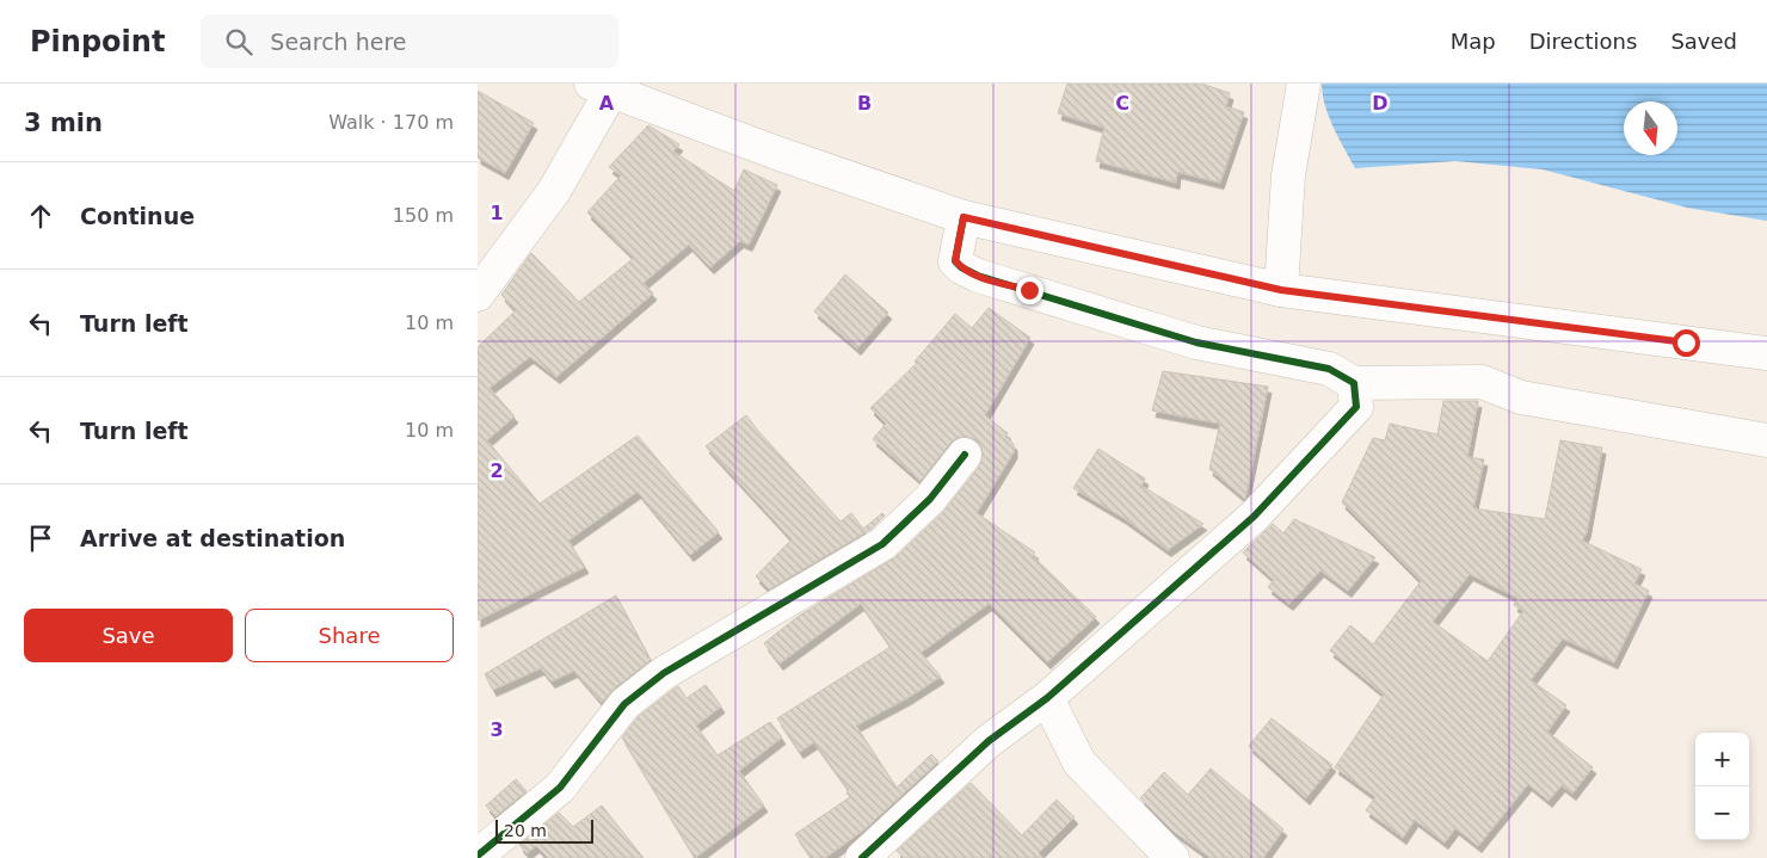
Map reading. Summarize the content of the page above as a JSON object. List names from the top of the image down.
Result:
{
  "scale_bar": "20 m",
  "north": "bottom",
  "page": {
    "header": "Pinpoint",
    "search": "Search here",
    "nav": ["Map", "Directions", "Saved"],
    "heading": ["3 min", "Walk · 170 m"],
    "list": [
      ["Continue", "150 m"],
      ["Turn left", "10 m"],
      ["Turn left", "10 m"],
      "Arrive at destination"
    ],
    "buttons": ["Save", "Share"],
    "map_buttons": ["+", "−"],
    "scale": "20 m"
  },
  "grid": {
    "columns": [
      "A",
      "B",
      "C",
      "D"
    ],
    "rows": ["1", "2", "3"]
  }
}
